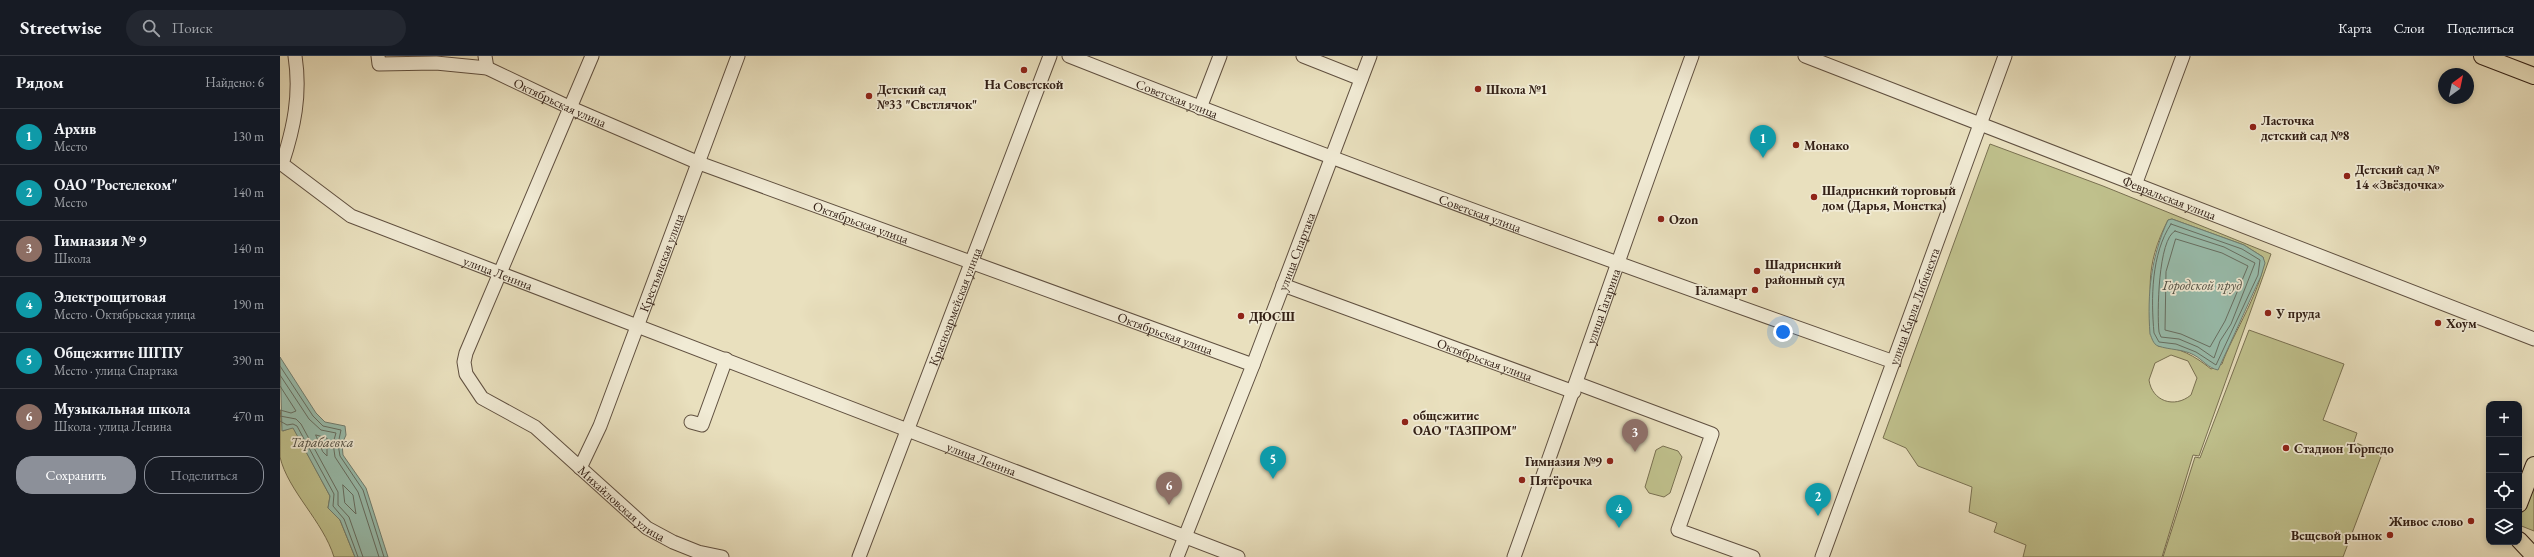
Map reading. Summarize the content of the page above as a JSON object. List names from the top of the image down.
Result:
{
  "streets": {
    "street": [
      "Советская улица",
      "Октябрьская улица",
      "Февральская улица",
      "улица Спартака",
      "Крестьянская улица",
      "улица Ленина",
      "Красноармейская улица",
      "улица Гагарина",
      "улица Карла Либкнехта",
      "Михайловская улица"
    ]
  },
  "crossings": [
    ["Советская улица", "улица Спартака"],
    ["Советская улица", "улица Гагарина"],
    ["Советская улица", "улица Карла Либкнехта"],
    ["Октябрьская улица", "улица Спартака"],
    ["Октябрьская улица", "Крестьянская улица"],
    ["Октябрьская улица", "Красноармейская улица"],
    ["Октябрьская улица", "улица Гагарина"],
    ["Октябрьская улица", "Михайловская улица"],
    ["Февральская улица", "улица Карла Либкнехта"],
    ["улица Спартака", "улица Ленина"],
    ["Крестьянская улица", "улица Ленина"],
    ["Крестьянская улица", "Михайловская улица"],
    ["улица Ленина", "Красноармейская улица"],
    ["улица Ленина", "Михайловская улица"]
  ],
  "water": ["Городской пруд", "Тарабаевка"],
  "places": [
    "На Советской",
    "Школа №1",
    "Детский сад №33 \"Светлячок\"",
    "Ласточка детский сад №8",
    "Монако",
    "Детский сад № 14 «Звёздочка»",
    "Шадриснкий торговый дом (Дарья, Монетка)",
    "Ozon",
    "Шадриснкий районный суд",
    "Галамарт",
    "У пруда",
    "ДЮСШ",
    "Хоум",
    "общежитие ОАО \"ГАЗПРОМ\"",
    "Стадион Торпедо",
    "Гимназия №9",
    "Пятёрочка",
    "Живое слово",
    "Вещевой рынок"
  ],
  "north": "top right",
  "page": {
    "header": "Streetwise",
    "search": "Поиск",
    "nav": ["Карта", "Слои", "Поделиться"],
    "heading": ["Рядом", "Найдено: 6"],
    "list": [
      {
        "mark": "1",
        "name": "Архив",
        "note": "Место",
        "value": "130 m"
      },
      {
        "mark": "2",
        "name": "ОАО \"Ростелеком\"",
        "note": "Место",
        "value": "140 m"
      },
      {
        "mark": "3",
        "name": "Гимназия № 9",
        "note": "Школа",
        "value": "140 m"
      },
      {
        "mark": "4",
        "name": "Электрощитовая",
        "note": "Место · Октябрьская улица",
        "value": "190 m"
      },
      {
        "mark": "5",
        "name": "Общежитие ШГПУ",
        "note": "Место · улица Спартака",
        "value": "390 m"
      },
      {
        "mark": "6",
        "name": "Музыкальная школа",
        "note": "Школа · улица Ленина",
        "value": "470 m"
      }
    ],
    "pins": [
      "1",
      "3",
      "5",
      "6",
      "2",
      "4"
    ],
    "map_buttons": ["+", "−"],
    "buttons": ["Сохранить", "Поделиться"]
  }
}
